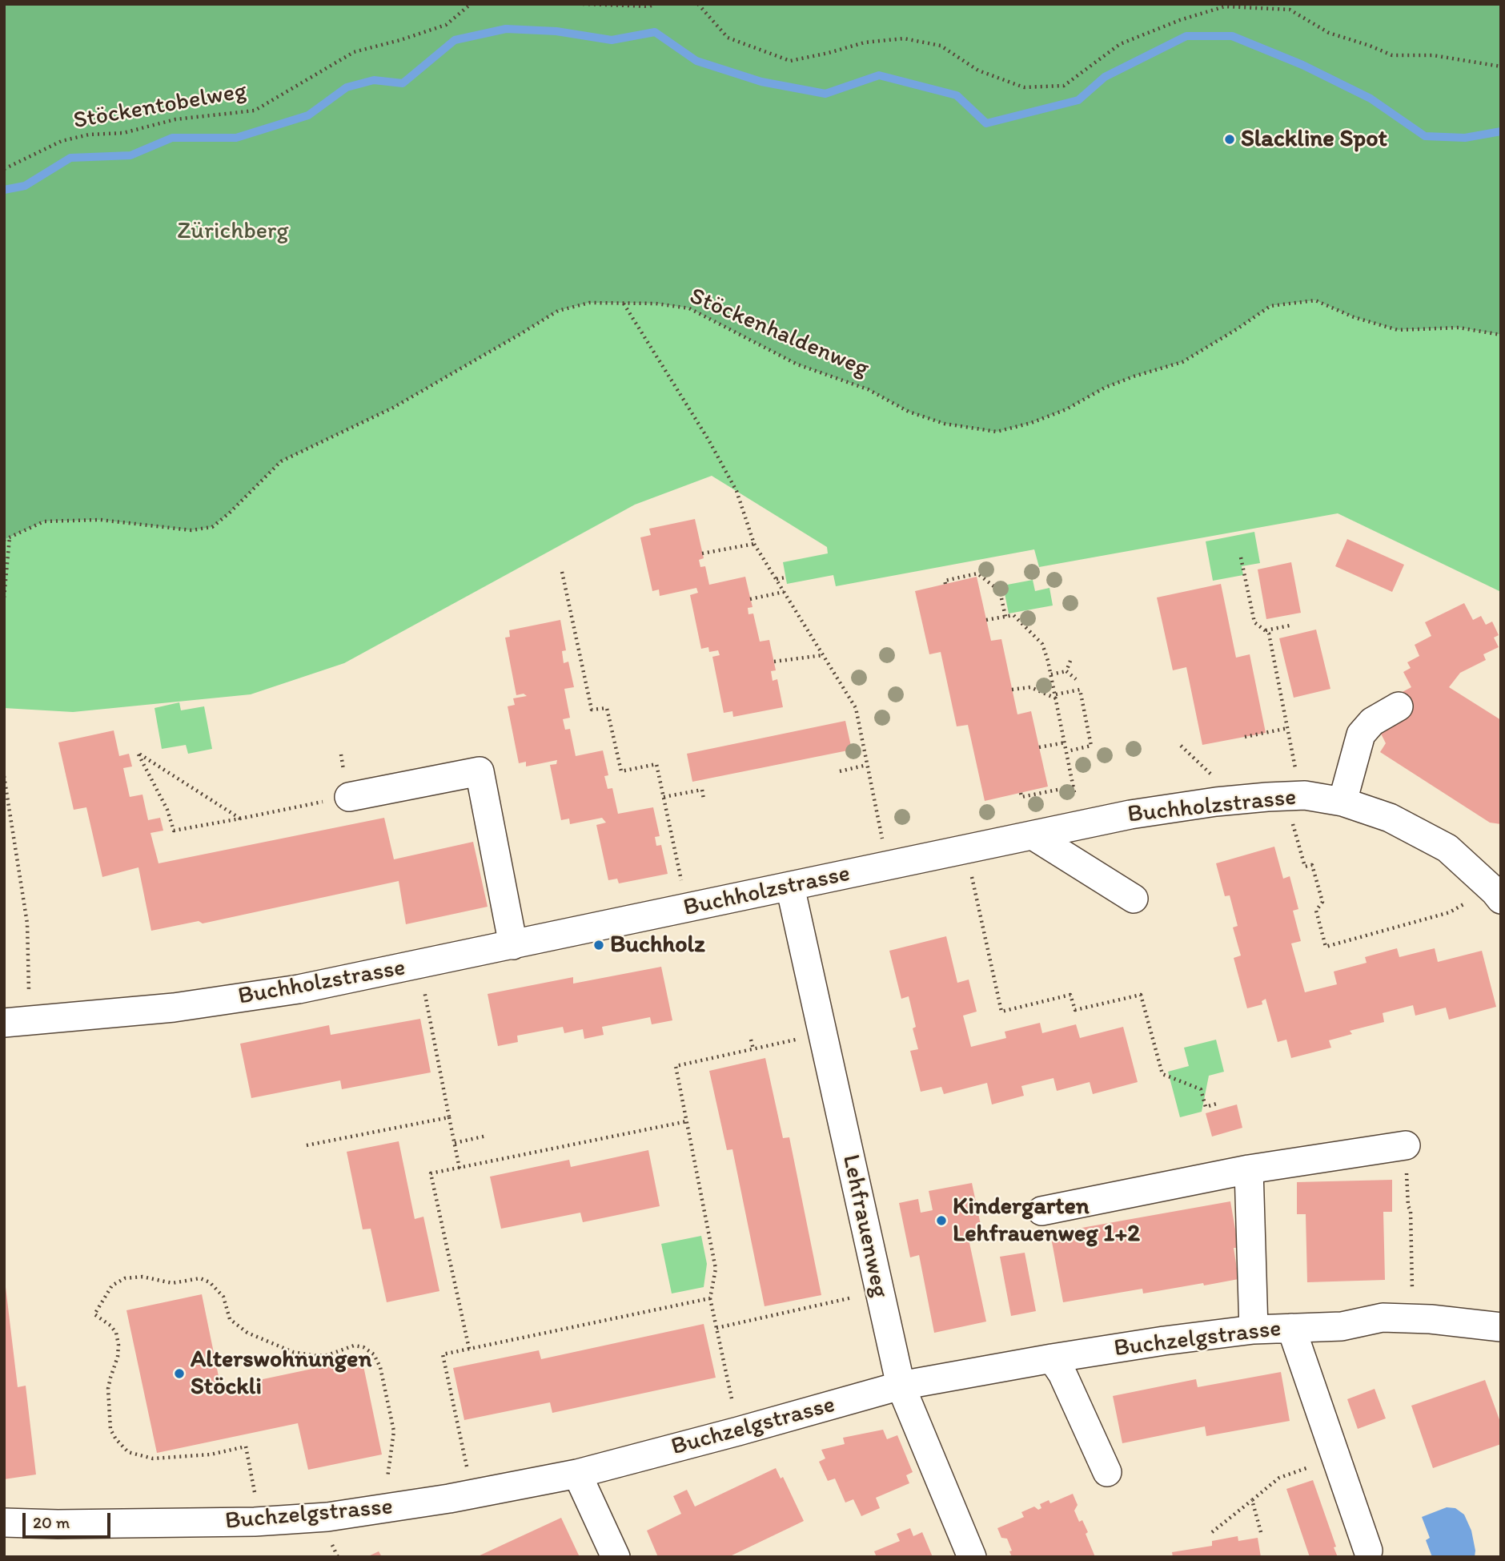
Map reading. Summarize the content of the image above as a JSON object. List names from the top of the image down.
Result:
{
  "streets": {
    "street": ["Buchholzstrasse", "Lehfrauenweg", "Buchzelgstrasse"],
    "path": ["Stöckentobelweg", "Stöckenhaldenweg"]
  },
  "crossings": [
    ["Buchholzstrasse", "Lehfrauenweg"],
    ["Lehfrauenweg", "Buchzelgstrasse"]
  ],
  "parks": ["Zürichberg"],
  "places": [
    "Slackline Spot",
    "Buchholz",
    "Kindergarten Lehfrauenweg 1+2",
    "Alterswohnungen Stöckli"
  ],
  "scale_bar": "20 m"
}
